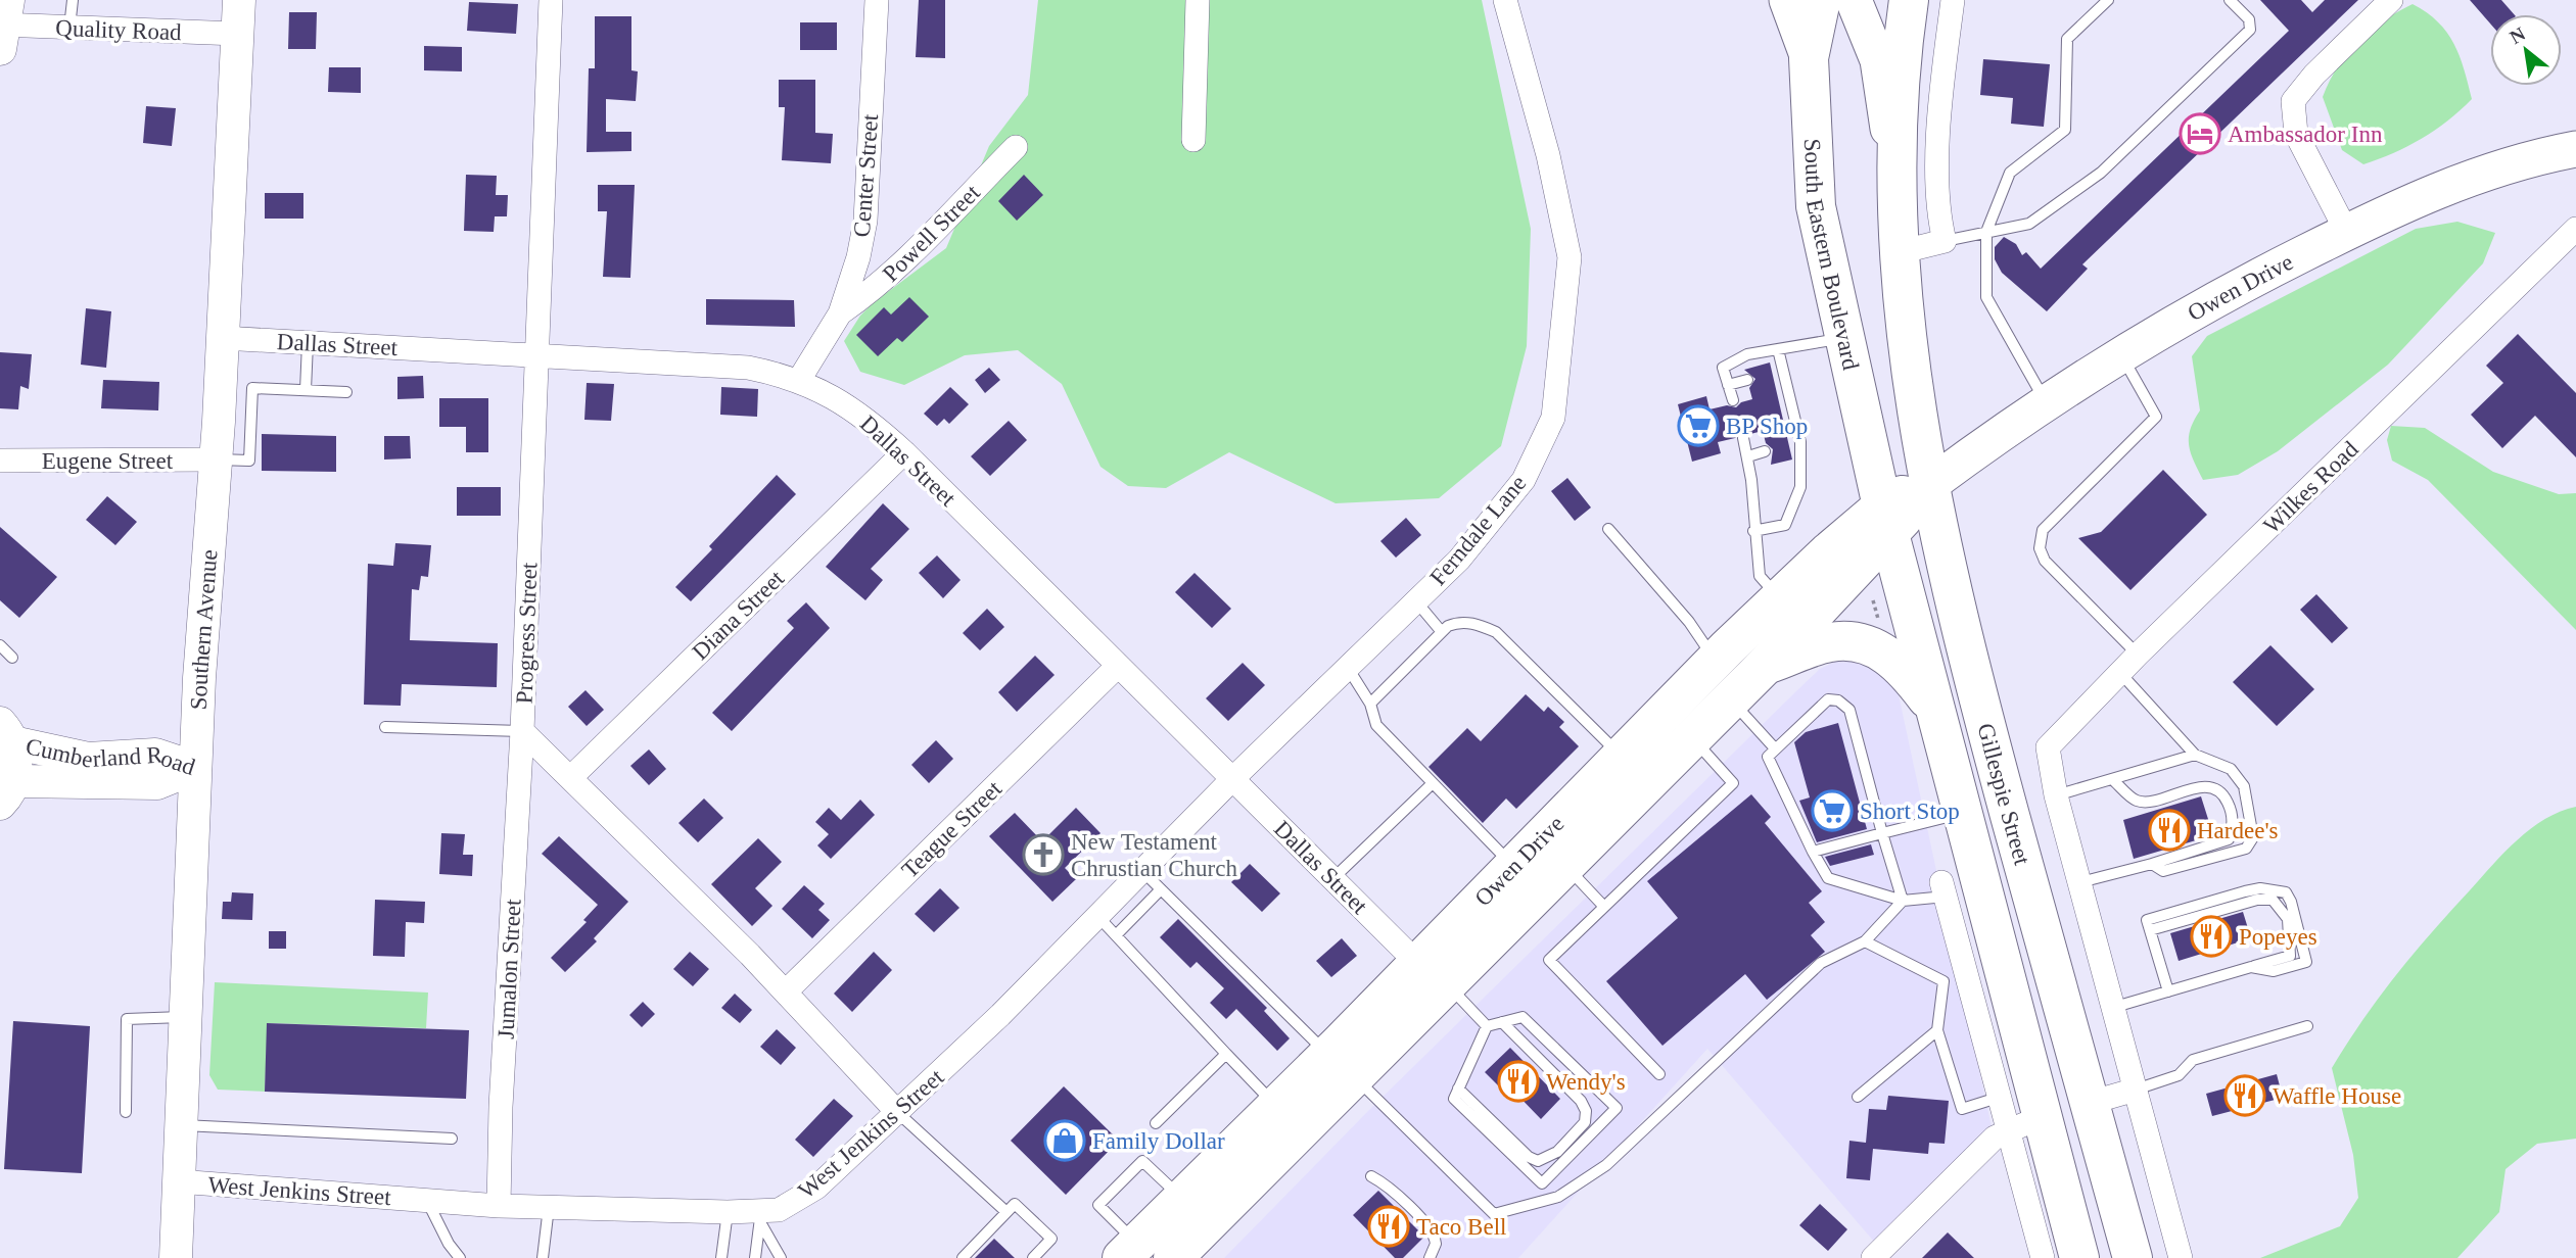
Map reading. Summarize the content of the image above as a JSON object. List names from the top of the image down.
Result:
{
  "streets": {
    "highway": ["South Eastern Boulevard", "Owen Drive", "Gillespie Street"],
    "main road": ["Southern Avenue", "Cumberland Road"],
    "street": [
      "Quality Road",
      "Center Street",
      "Powell Street",
      "Dallas Street",
      "Eugene Street",
      "Wilkes Road",
      "Ferndale Lane",
      "Diana Street",
      "Progress Street",
      "Teague Street",
      "Jumalon Street",
      "West Jenkins Street"
    ]
  },
  "crossings": [
    ["Quality Road", "Southern Avenue"],
    ["Center Street", "Powell Street"],
    ["Center Street", "Dallas Street"],
    ["South Eastern Boulevard", "Owen Drive"],
    ["South Eastern Boulevard", "Gillespie Street"],
    ["Owen Drive", "Dallas Street"],
    ["Owen Drive", "Gillespie Street"],
    ["Dallas Street", "Ferndale Lane"],
    ["Dallas Street", "Diana Street"],
    ["Dallas Street", "Southern Avenue"],
    ["Dallas Street", "Progress Street"],
    ["Dallas Street", "Teague Street"],
    ["Dallas Street", "West Jenkins Street"],
    ["Eugene Street", "Southern Avenue"],
    ["Wilkes Road", "Gillespie Street"],
    ["Ferndale Lane", "West Jenkins Street"],
    ["Diana Street", "Progress Street"],
    ["Southern Avenue", "Cumberland Road"],
    ["Southern Avenue", "West Jenkins Street"],
    ["Progress Street", "Teague Street"],
    ["Progress Street", "Jumalon Street"],
    ["Progress Street", "West Jenkins Street"],
    ["Jumalon Street", "West Jenkins Street"]
  ],
  "places": {
    "hotel": ["Ambassador Inn"],
    "supermarket": ["BP Shop", "Short Stop"],
    "restaurant": [
      "Hardee's",
      "Popeyes",
      "Wendy's",
      "Waffle House",
      "Taco Bell"
    ],
    "church": ["New Testament Chrustian Church"],
    "shop": ["Family Dollar"]
  },
  "north": "top left"
}
